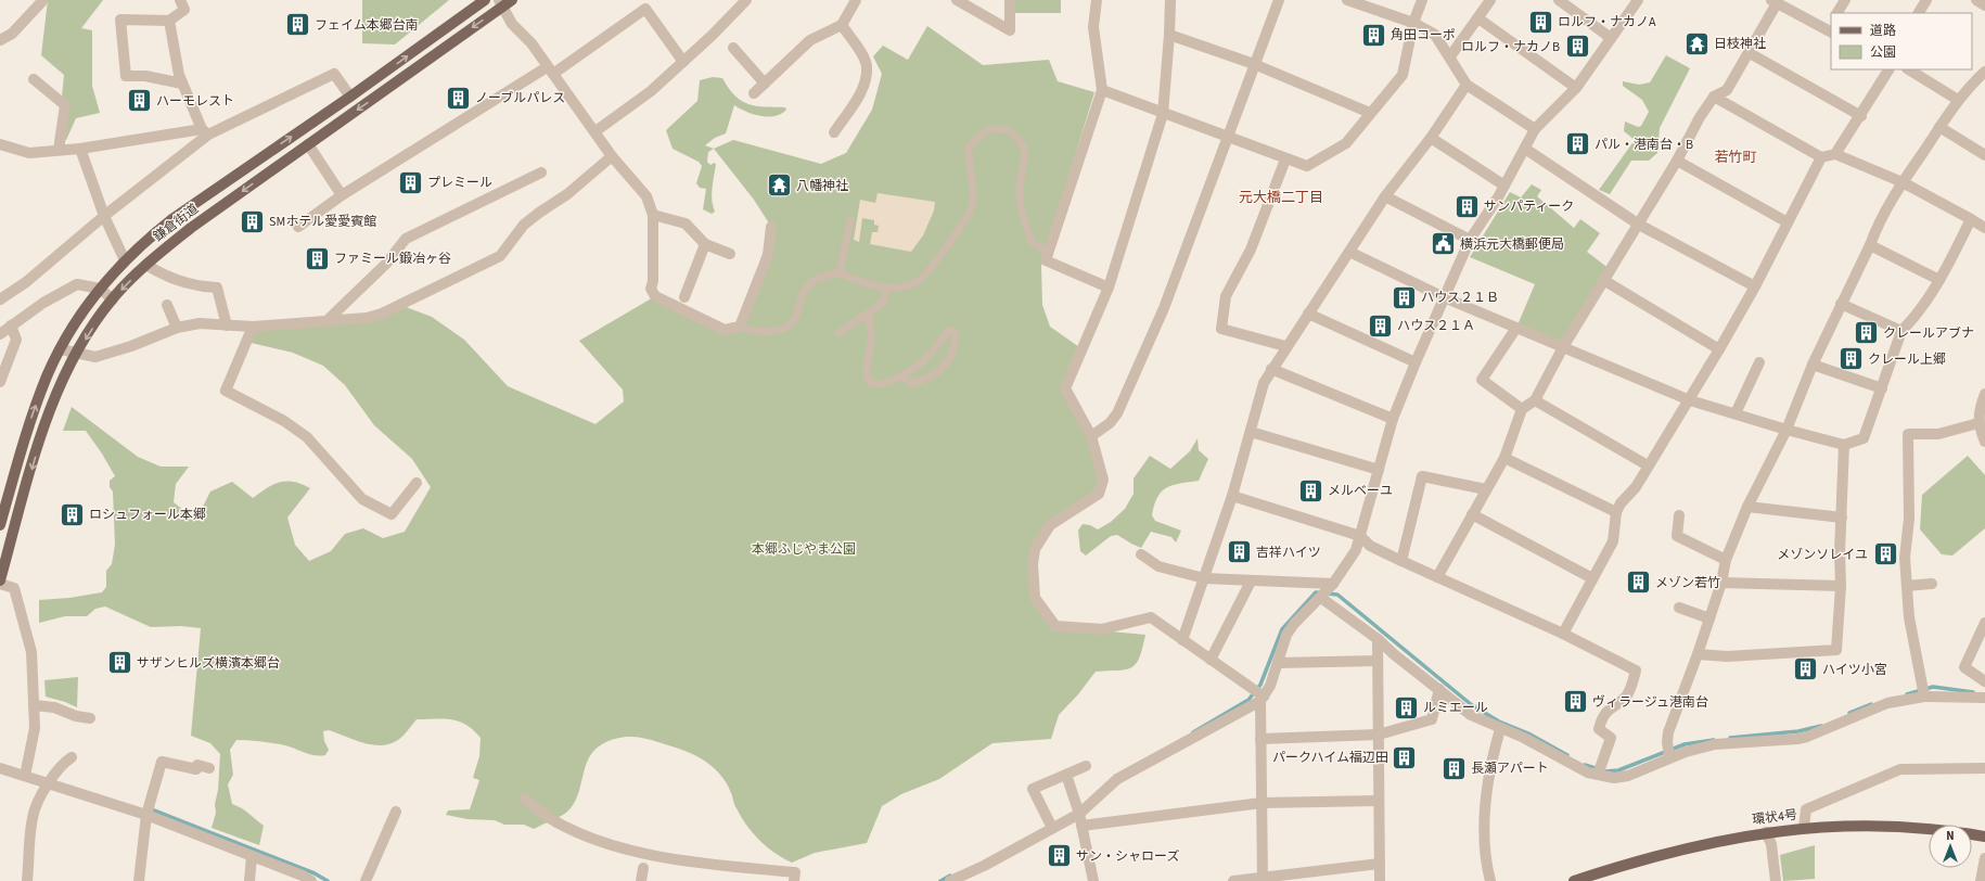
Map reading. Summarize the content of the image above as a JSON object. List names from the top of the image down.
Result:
{
  "streets": {
    "main road": ["鎌倉街道", "環状4号"]
  },
  "districts": ["若竹町", "元大橋二丁目"],
  "parks": ["本郷ふじやま公園"],
  "places": {
    "building": [
      "ロルフ・ナカノA",
      "フェイム本郷台南",
      "角田コーポ",
      "ロルフ・ナカノB",
      "ノーブルパレス",
      "ハーモレスト",
      "パル・港南台・B",
      "プレミール",
      "サンパティーク",
      "SMホテル愛愛賓館",
      "ファミール鍛冶ヶ谷",
      "ハウス２１Ｂ",
      "ハウス２１Ａ",
      "クレールアブナ",
      "クレール上郷",
      "メルベーユ",
      "ロシュフォール本郷",
      "吉祥ハイツ",
      "メゾンソレイユ",
      "メゾン若竹",
      "サザンヒルズ横濱本郷台",
      "ハイツ小宮",
      "ヴィラージュ港南台",
      "ルミエール",
      "パークハイム福辺田",
      "長瀬アパート",
      "サン・シャローズ"
    ],
    "temple": ["日枝神社", "八幡神社"],
    "public building": ["横浜元大橋郵便局"]
  },
  "legend": ["道路", "公園"],
  "north": "top"
}
